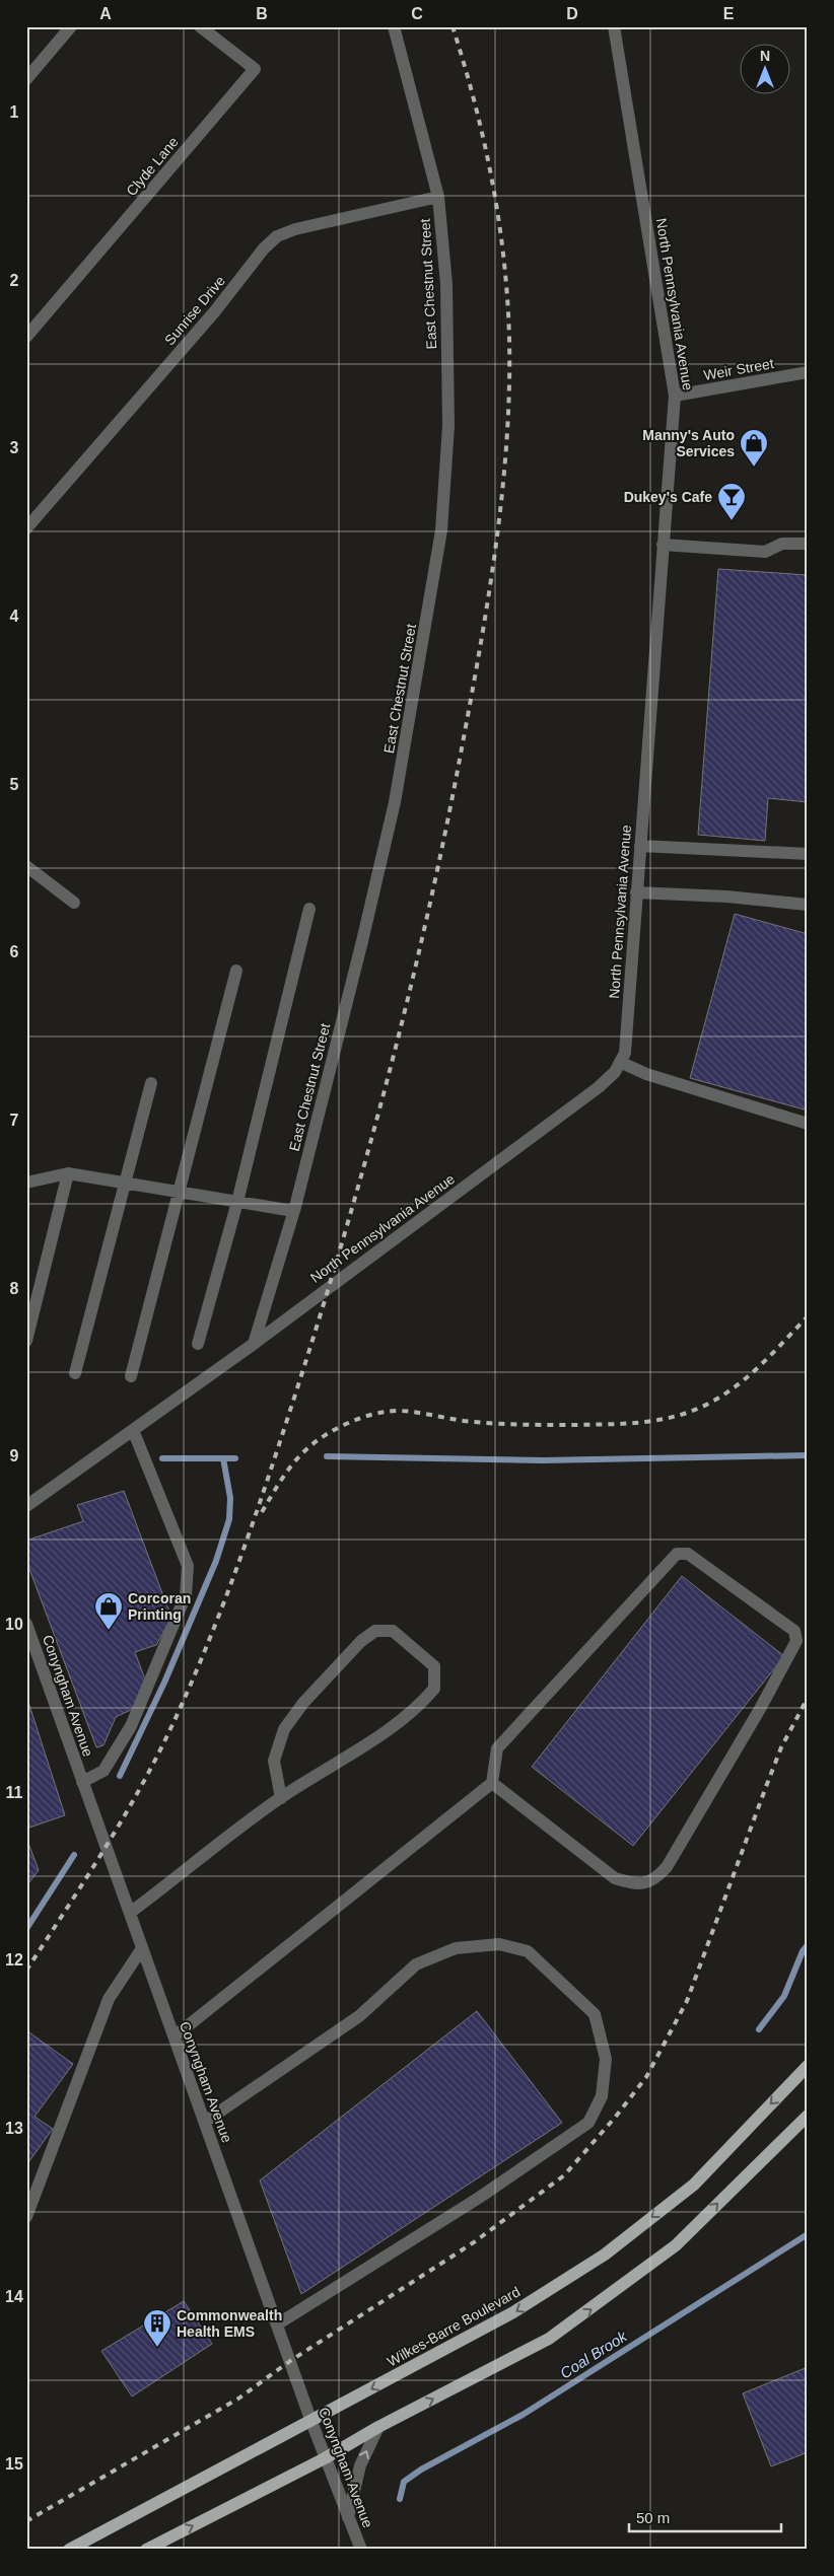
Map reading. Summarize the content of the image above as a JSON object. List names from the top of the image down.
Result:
{
  "streets": {
    "main road": ["Wilkes-Barre Boulevard"],
    "street": [
      "Clyde Lane",
      "East Chestnut Street",
      "North Pennsylvania Avenue",
      "Sunrise Drive",
      "Weir Street",
      "Conyngham Avenue"
    ]
  },
  "crossings": [
    ["East Chestnut Street", "North Pennsylvania Avenue"],
    ["East Chestnut Street", "Sunrise Drive"],
    ["North Pennsylvania Avenue", "Weir Street"],
    ["Conyngham Avenue", "Wilkes-Barre Boulevard"]
  ],
  "water": ["Coal Brook"],
  "places": {
    "shop": ["Manny's Auto Services", "Corcoran Printing"],
    "bar": ["Dukey's Cafe"],
    "building": ["Commonwealth Health EMS"]
  },
  "scale_bar": "50 m",
  "north": "top",
  "grid": {
    "columns": [
      "A",
      "B",
      "C",
      "D",
      "E"
    ],
    "rows": [
      "1",
      "2",
      "3",
      "4",
      "5",
      "6",
      "7",
      "8",
      "9",
      "10",
      "11",
      "12",
      "13",
      "14",
      "15"
    ]
  }
}
